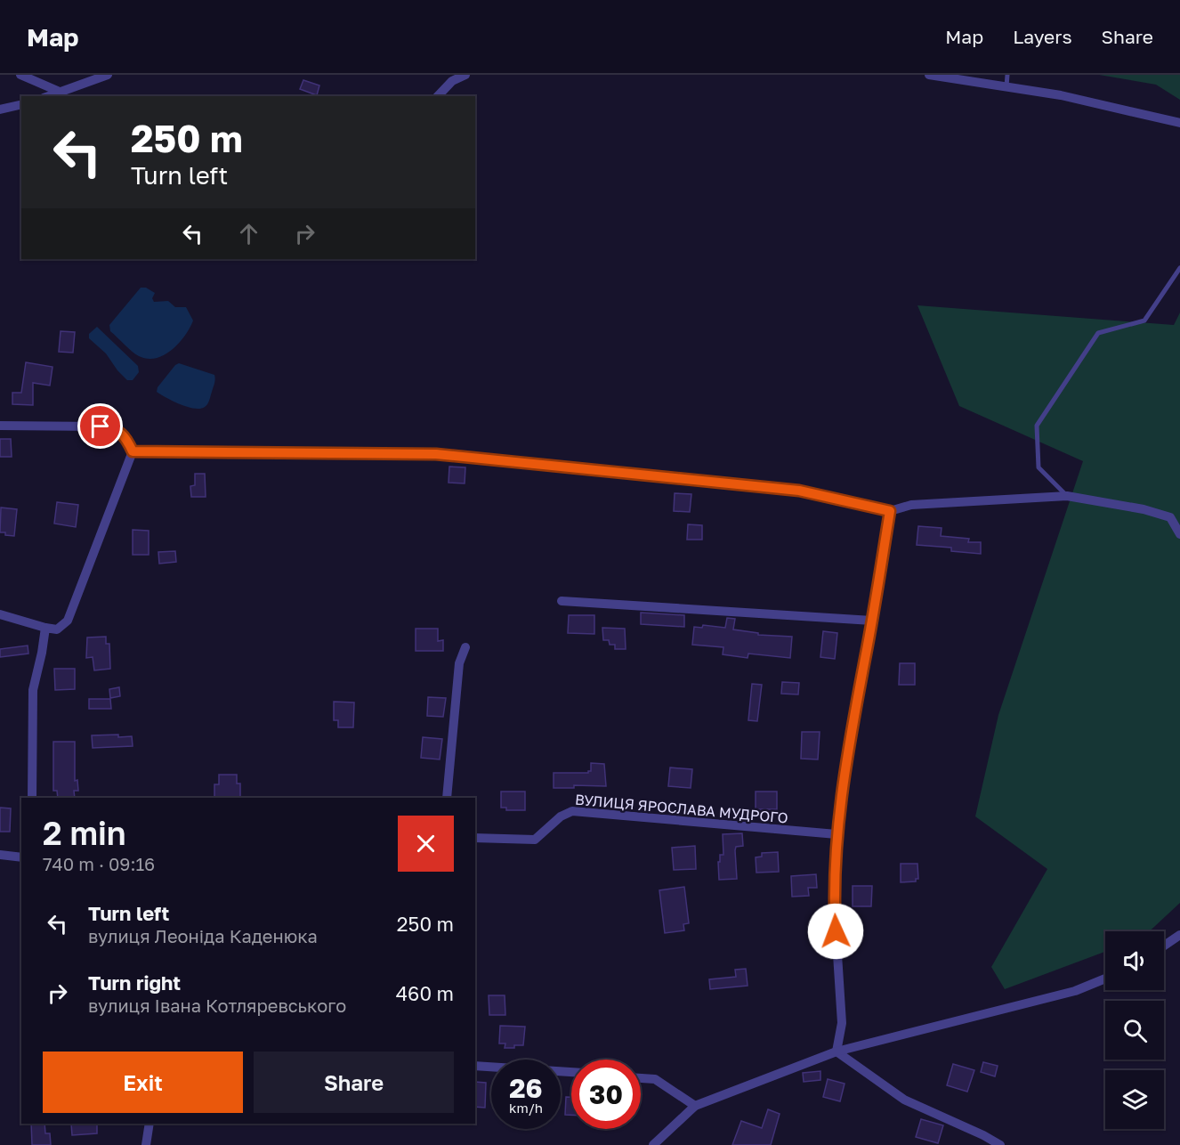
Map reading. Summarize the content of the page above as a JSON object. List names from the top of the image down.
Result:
{
  "streets": {
    "street": ["ВУЛИЦЯ ЯРОСЛАВА МУДРОГО"]
  },
  "page": {
    "header": "Map",
    "nav": ["Map", "Layers", "Share"],
    "turn": ["250 m", "Turn left"],
    "heading": ["2 min", "740 m · 09:16"],
    "list": [
      {
        "name": "Turn left",
        "note": "вулиця Леоніда Каденюка",
        "value": "250 m"
      },
      {
        "name": "Turn right",
        "note": "вулиця Івана Котляревського",
        "value": "460 m"
      }
    ],
    "buttons": ["Exit", "Share"],
    "speed": "26 km/h",
    "limit": "30"
  }
}
